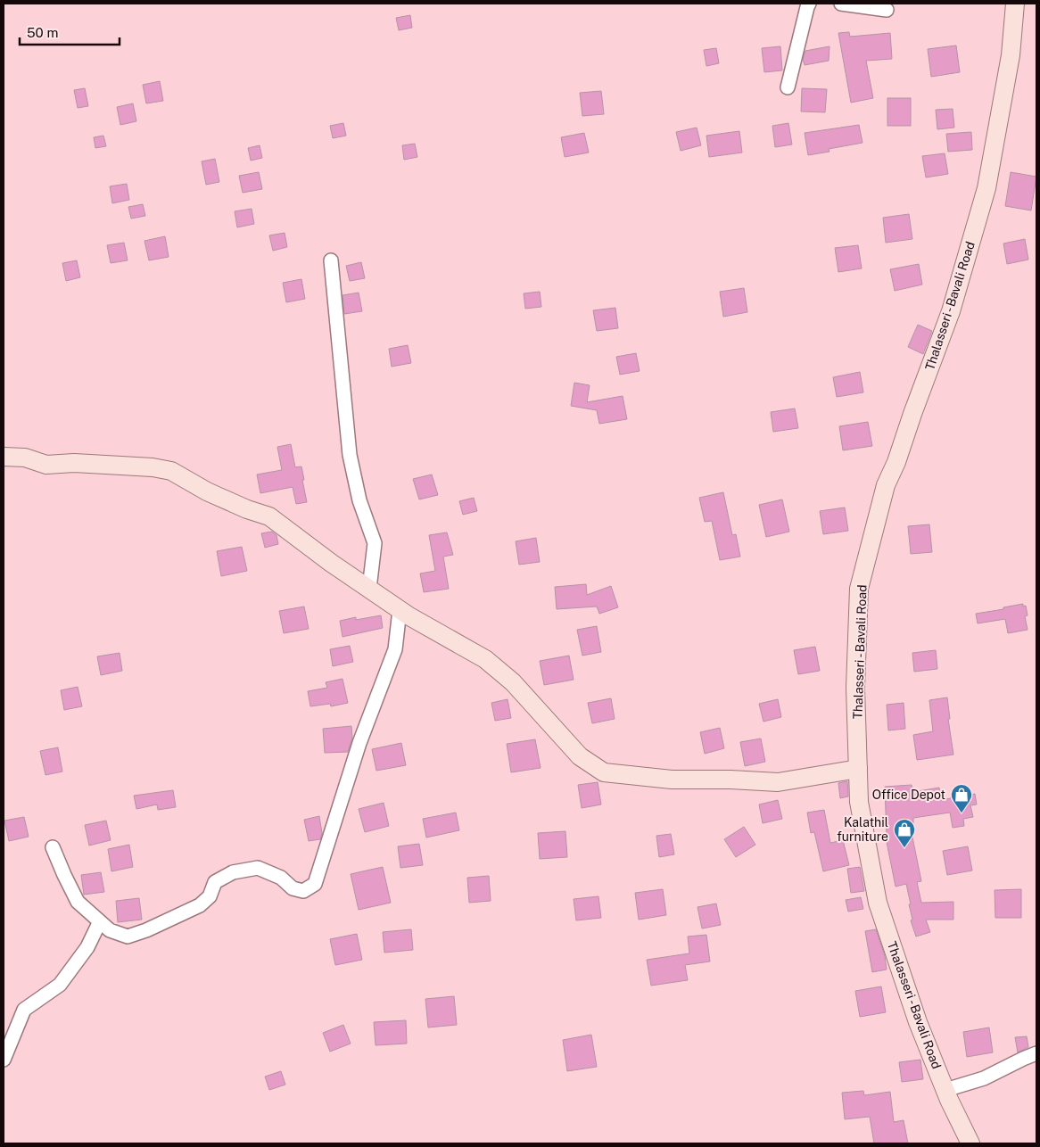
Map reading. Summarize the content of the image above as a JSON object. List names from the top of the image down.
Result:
{
  "streets": {
    "main road": ["Thalasseri - Bavali Road"]
  },
  "places": {
    "shop": ["Office Depot", "Kalathil furniture"]
  },
  "scale_bar": "50 m"
}
